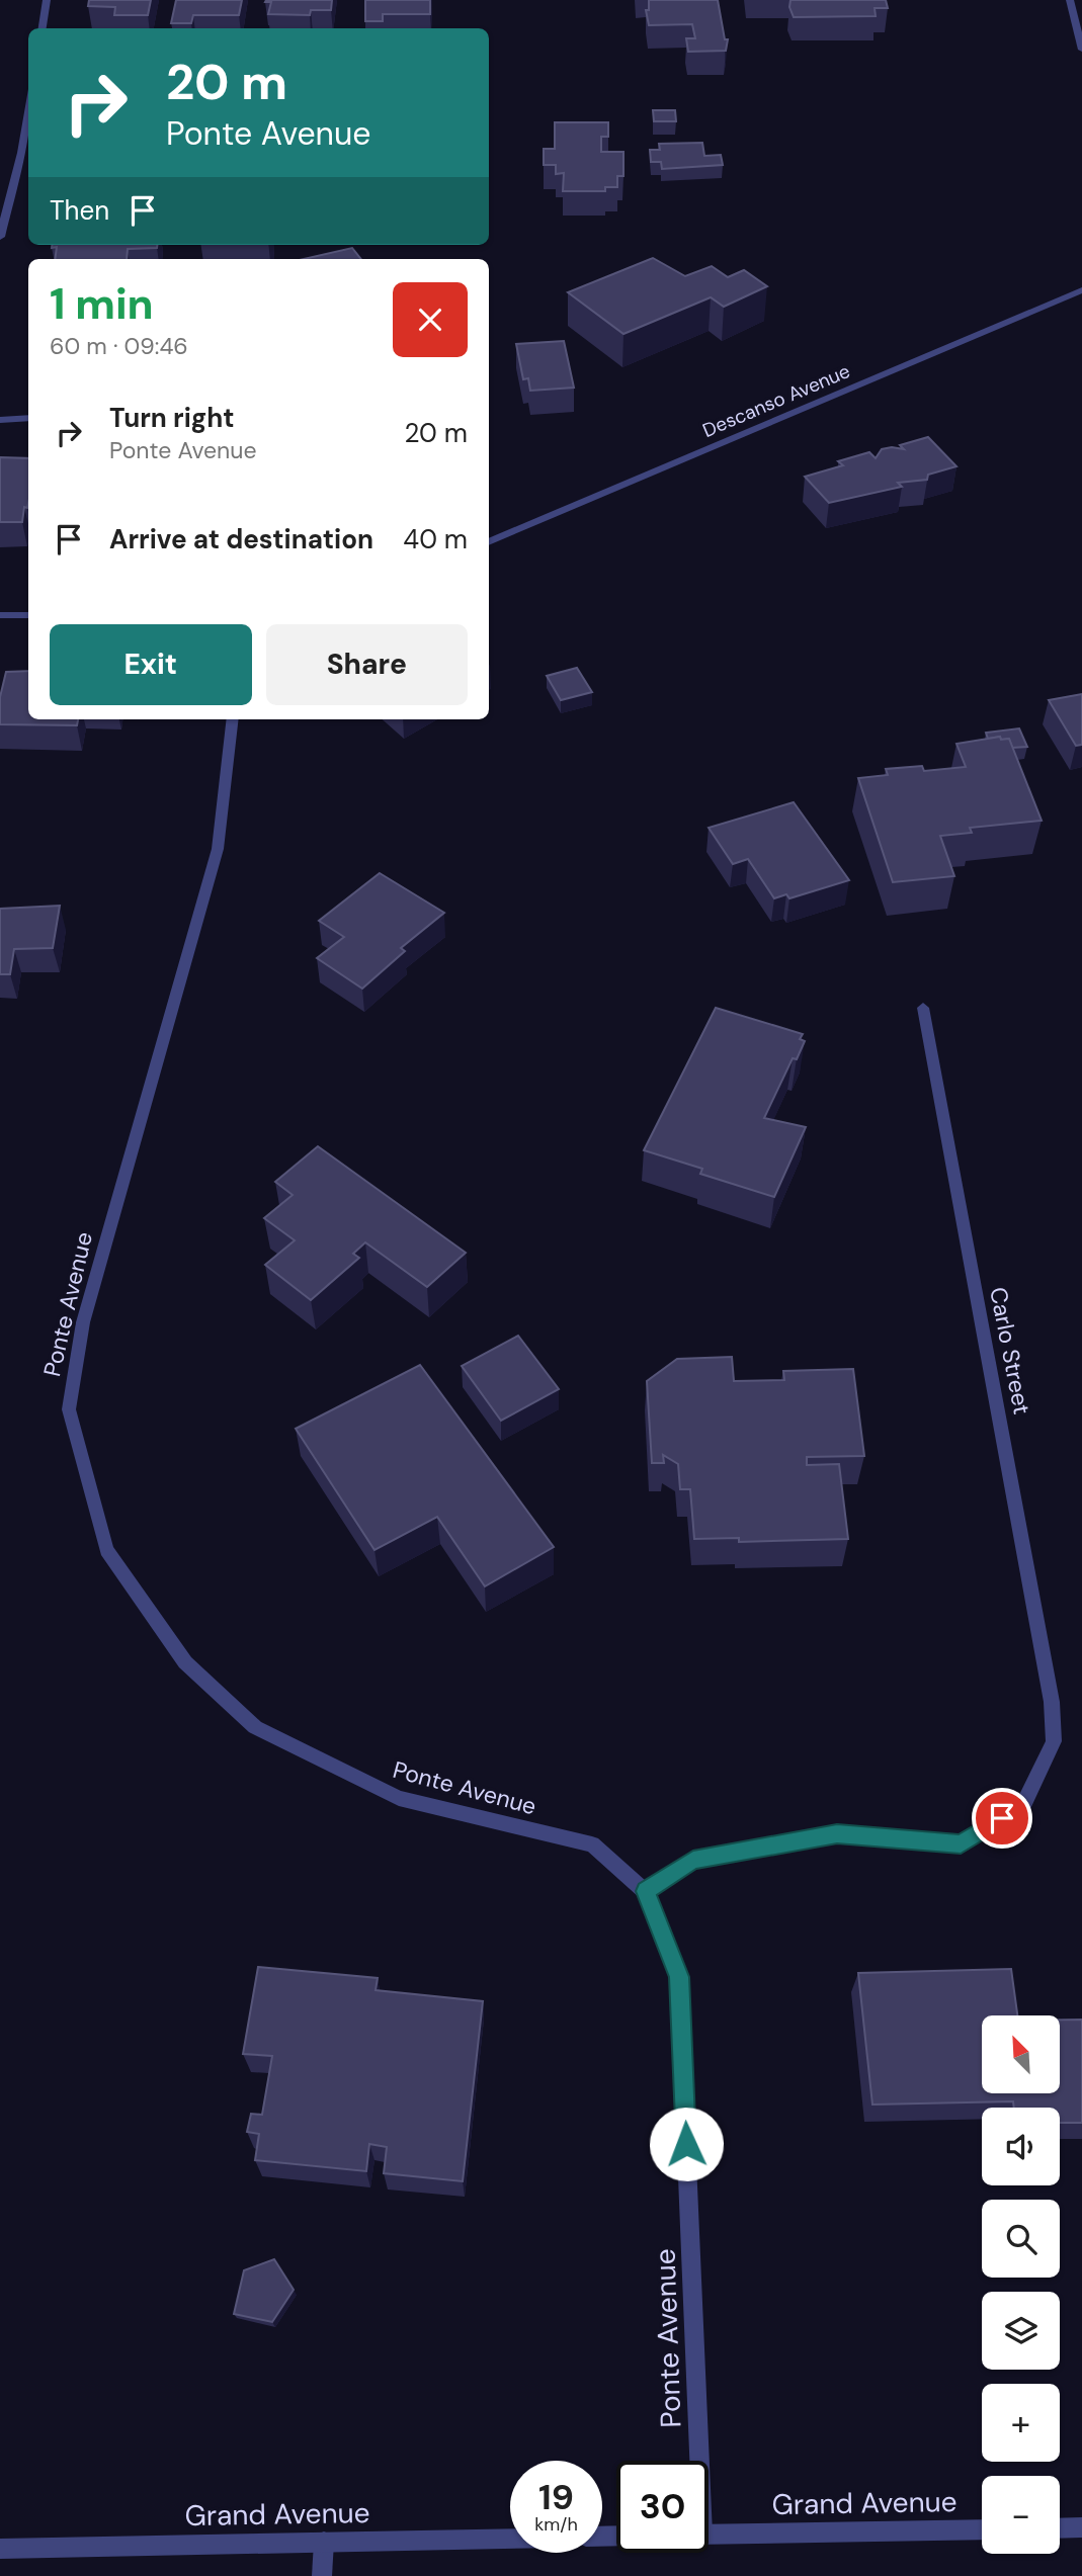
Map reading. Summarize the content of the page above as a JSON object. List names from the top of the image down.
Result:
{
  "streets": {
    "street": [
      "Descanso Avenue",
      "Ponte Avenue",
      "Carlo Street",
      "Grand Avenue"
    ]
  },
  "crossings": [
    ["Ponte Avenue", "Carlo Street"]
  ],
  "north": "top left",
  "page": {
    "turn": ["20 m", "Ponte Avenue"],
    "then": "Then",
    "heading": ["1 min", "60 m · 09:46"],
    "list": [
      {
        "name": "Turn right",
        "note": "Ponte Avenue",
        "value": "20 m"
      },
      {
        "name": "Arrive at destination",
        "value": "40 m"
      }
    ],
    "buttons": ["Exit", "Share"],
    "map_buttons": ["+", "−"],
    "speed": "19 km/h",
    "limit": "30"
  }
}
